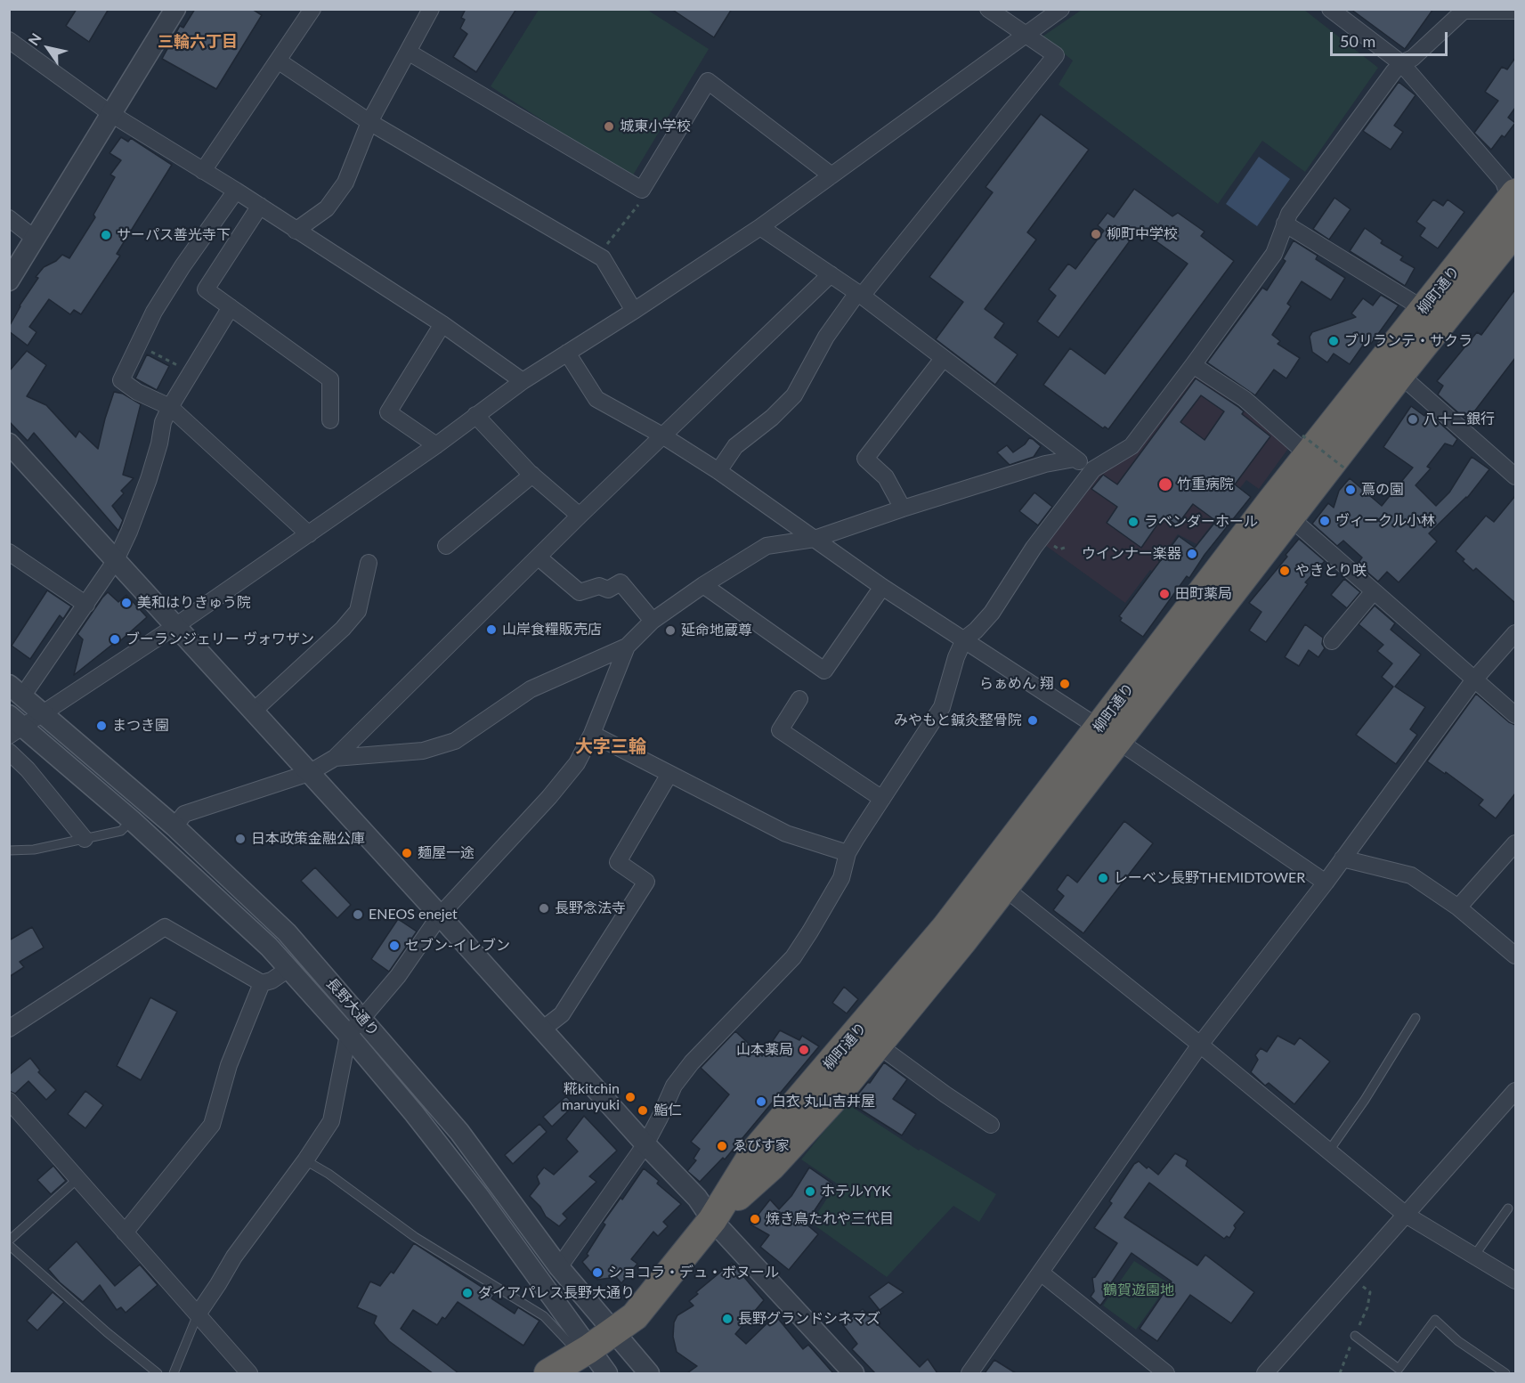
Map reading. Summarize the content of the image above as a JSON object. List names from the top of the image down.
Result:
{
  "streets": {
    "highway": ["柳町通り"],
    "street": ["長野大通り"]
  },
  "crossings": [
    ["柳町通り", "長野大通り"]
  ],
  "districts": ["三輪六丁目", "大字三輪"],
  "parks": ["鶴賀遊園地"],
  "places": [
    "城東小学校",
    "柳町中学校",
    "サーパス善光寺下",
    "ブリランテ・サクラ",
    "八十二銀行",
    "竹重病院",
    "蔦の園",
    "ヴィークル小林",
    "ラベンダーホール",
    "ウインナー楽器",
    "やきとり咲",
    "田町薬局",
    "美和はりきゅう院",
    "山岸食糧販売店",
    "延命地蔵尊",
    "ブーランジェリー ヴォワザン",
    "らぁめん 翔",
    "みやもと鍼灸整骨院",
    "まつき園",
    "日本政策金融公庫",
    "麺屋一途",
    "レーベン長野THEMIDTOWER",
    "長野念法寺",
    "ENEOS enejet",
    "セブン-イレブン",
    "山本薬局",
    "糀kitchin maruyuki",
    "白衣 丸山吉井屋",
    "鮨仁",
    "ゑびす家",
    "ホテルYYK",
    "焼き鳥たれや三代目",
    "ショコラ・デュ・ボヌール",
    "ダイアパレス長野大通り",
    "長野グランドシネマズ"
  ],
  "scale_bar": "50 m",
  "north": "top left"
}
